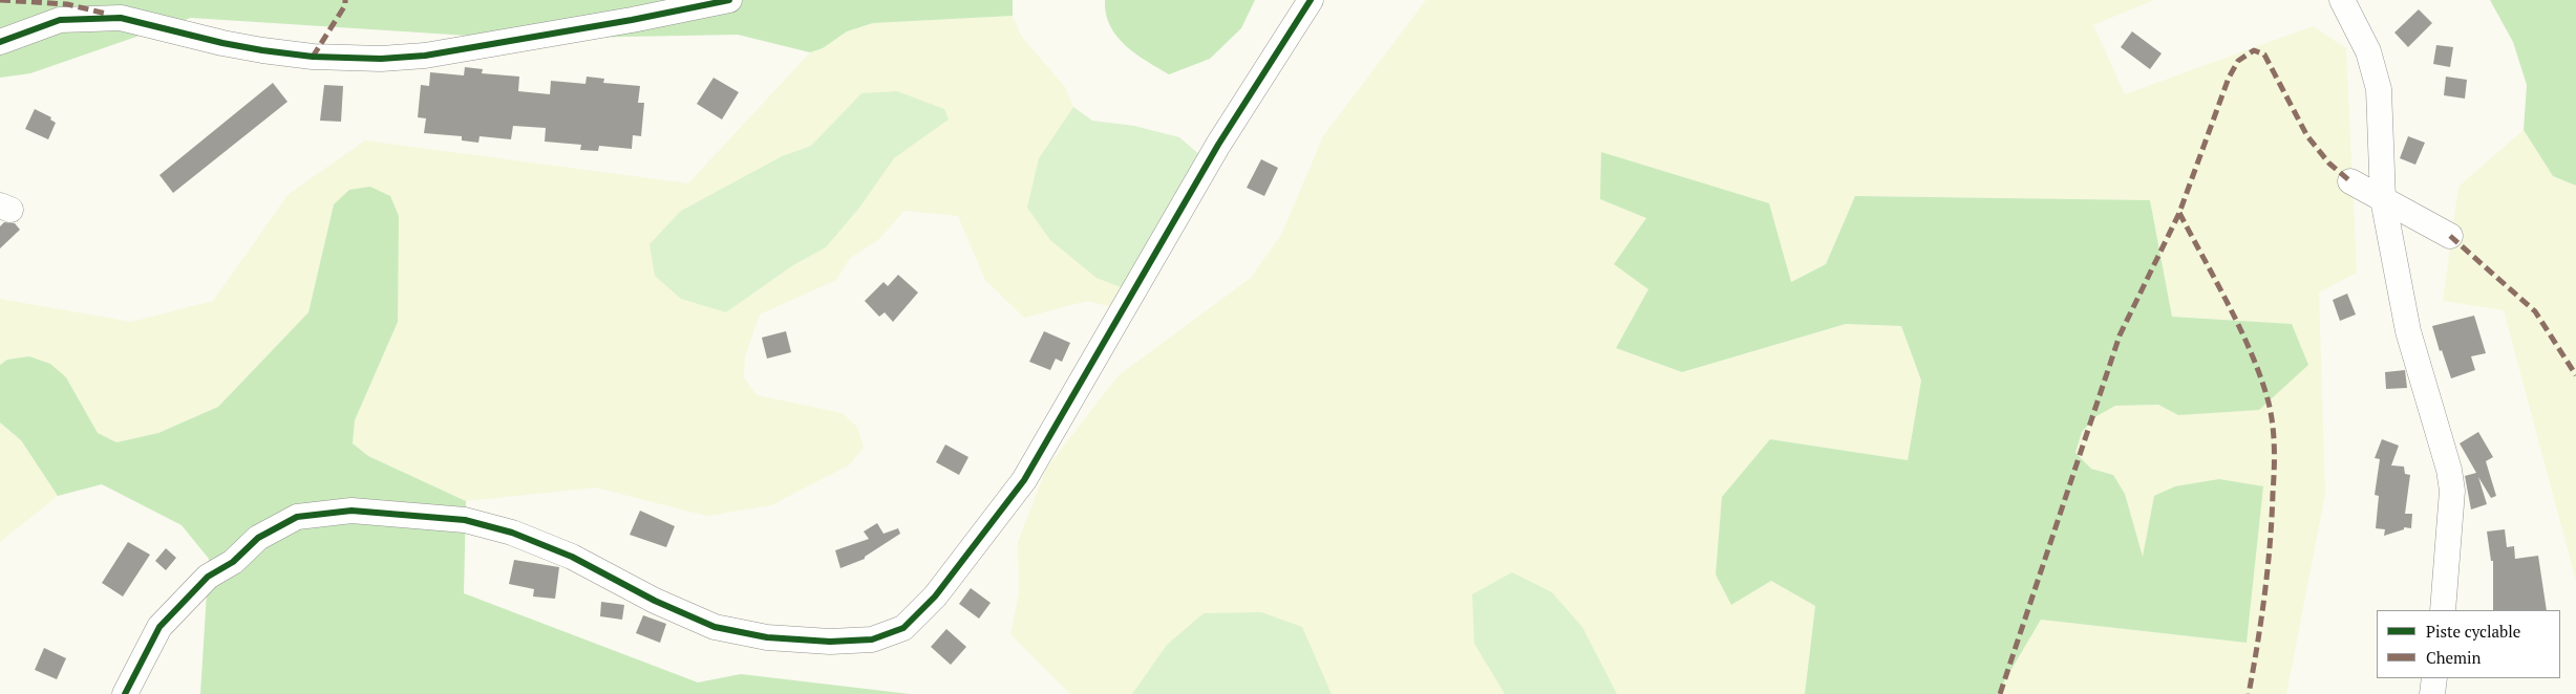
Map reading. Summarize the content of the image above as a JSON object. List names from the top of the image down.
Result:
{
  "legend": ["Piste cyclable", "Chemin"]
}
